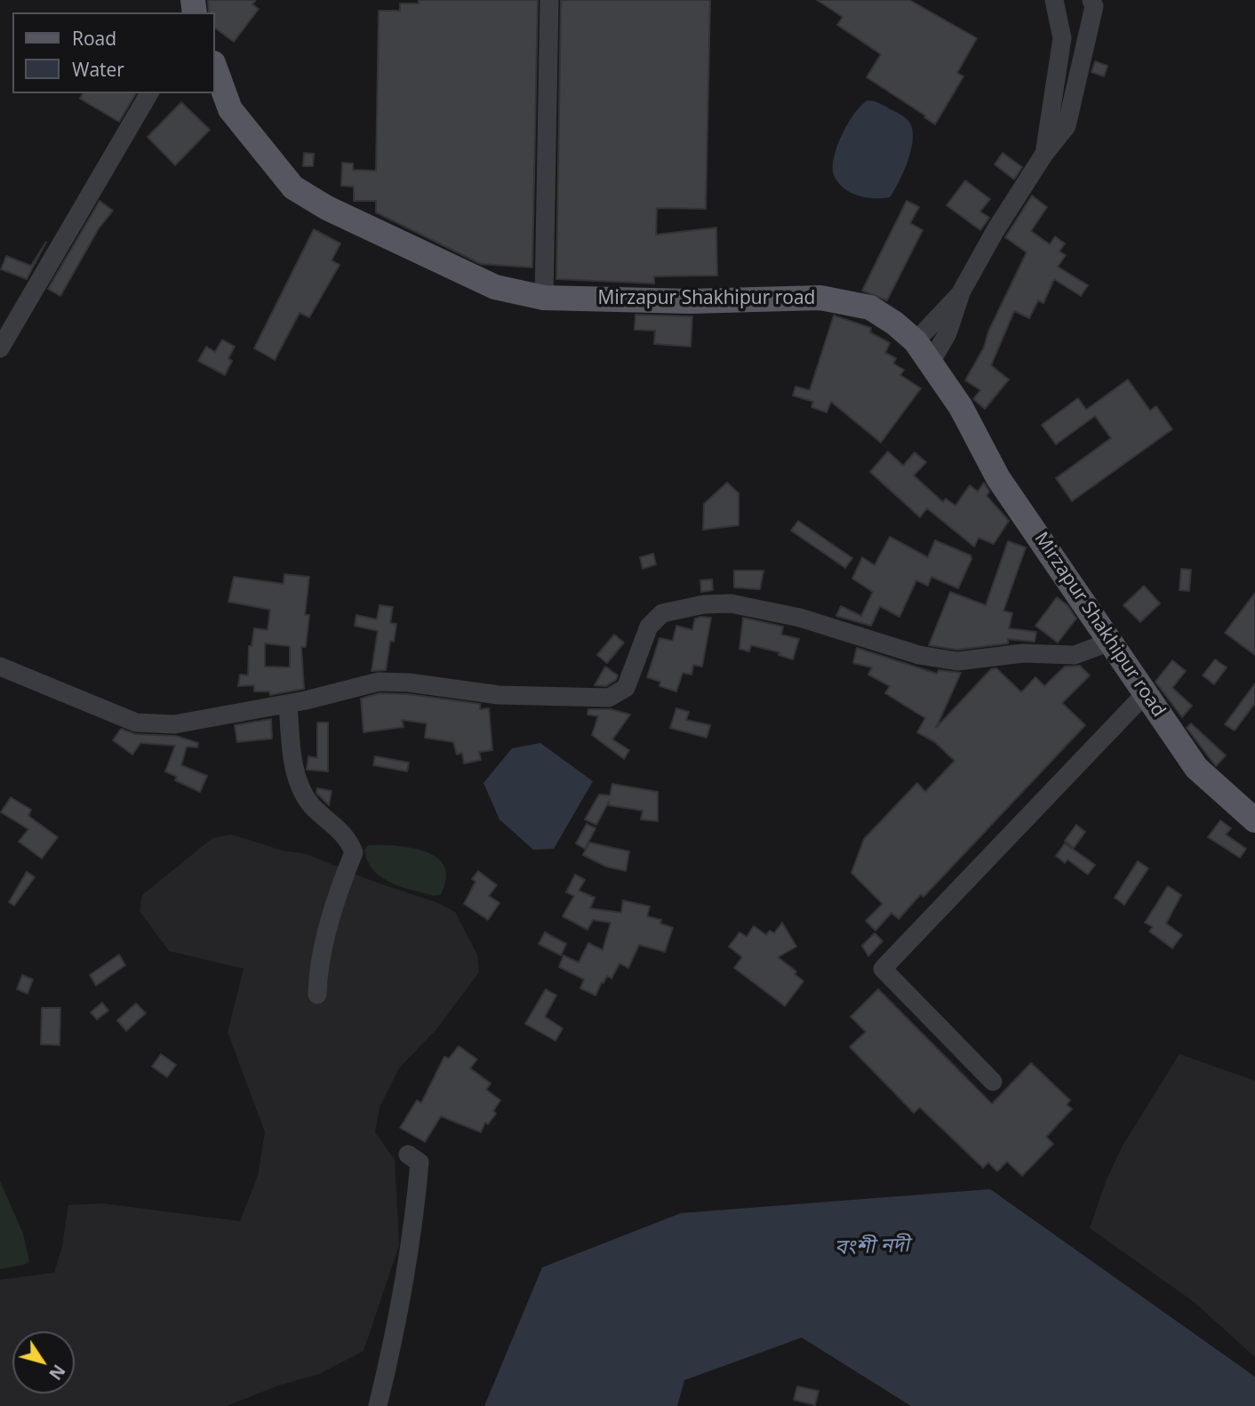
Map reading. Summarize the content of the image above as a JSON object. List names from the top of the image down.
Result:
{
  "streets": {
    "main road": ["Mirzapur Shakhipur road"]
  },
  "water": ["বংশী নদী"],
  "legend": ["Road", "Water"],
  "north": "bottom right"
}
